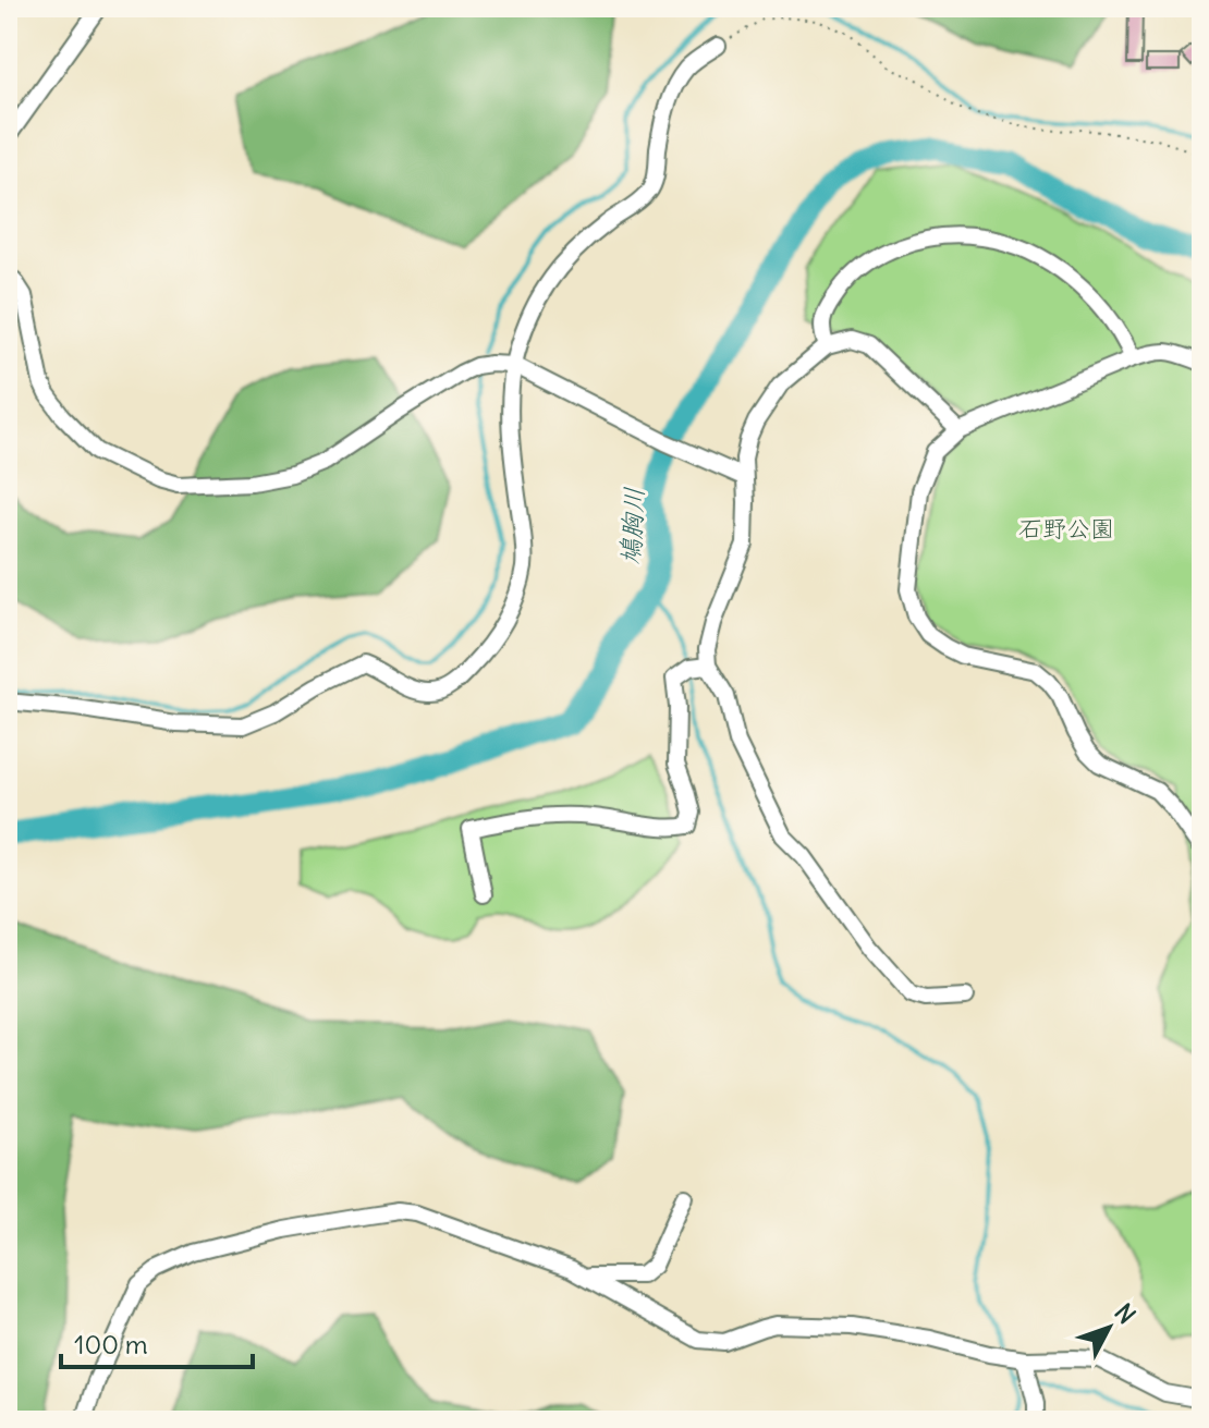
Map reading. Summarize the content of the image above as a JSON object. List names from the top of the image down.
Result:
{
  "water": ["鳩胸川"],
  "parks": ["石野公園"],
  "scale_bar": "100 m",
  "north": "top right"
}
